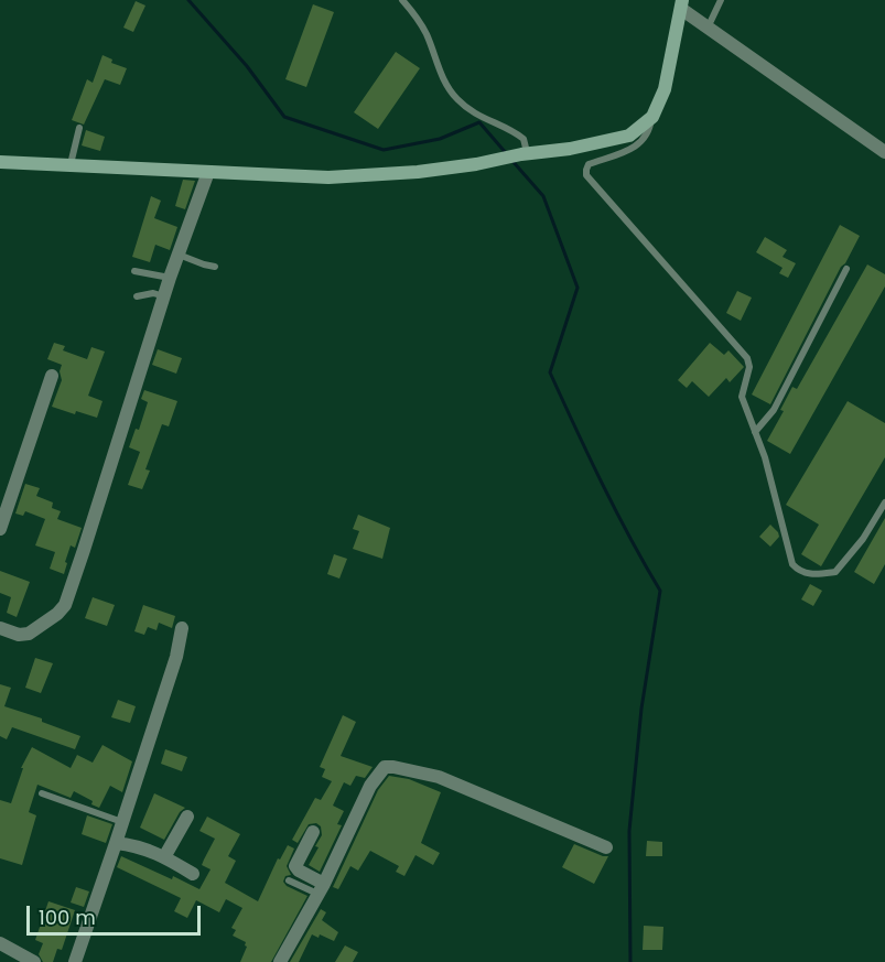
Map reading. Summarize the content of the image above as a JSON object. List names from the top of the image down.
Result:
{
  "scale_bar": "100 m"
}
